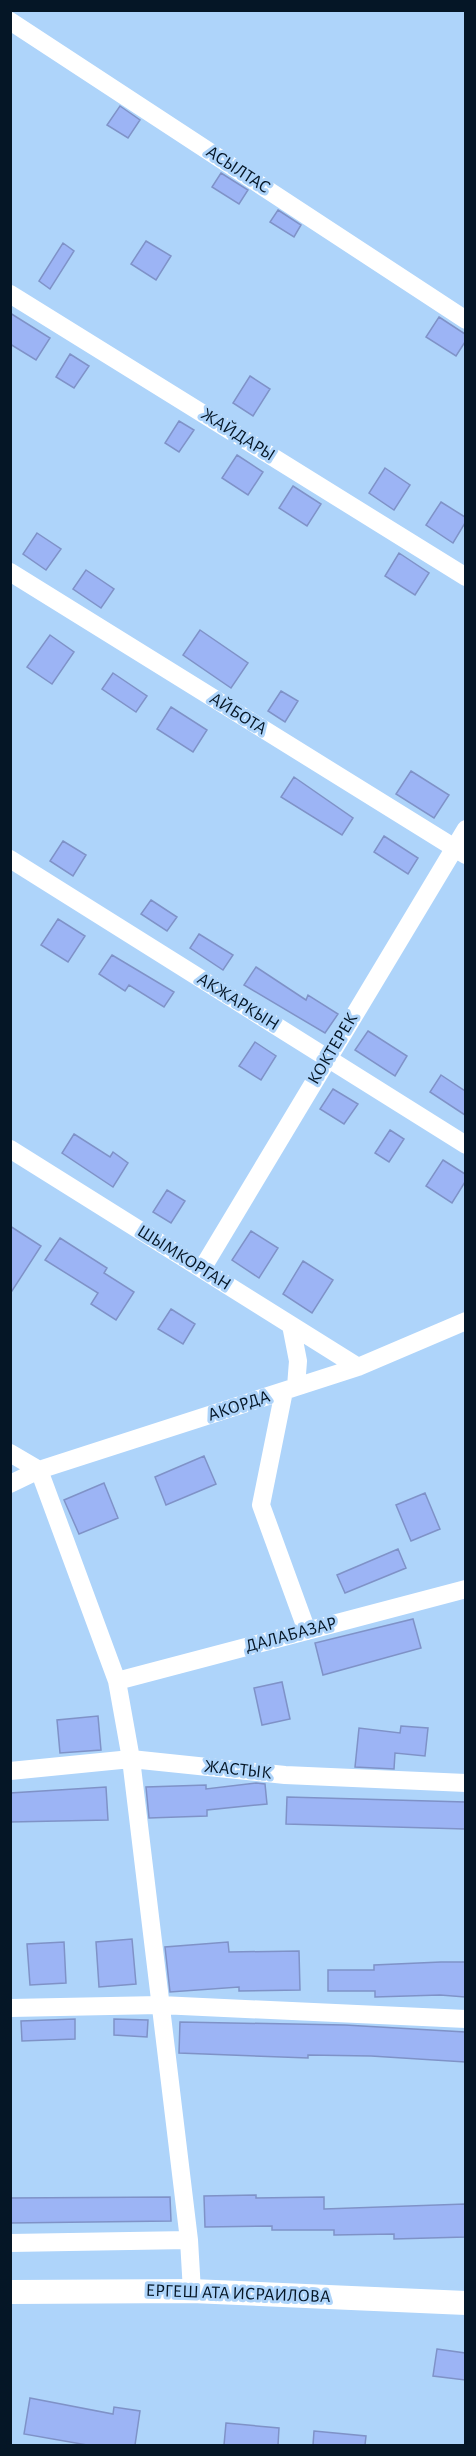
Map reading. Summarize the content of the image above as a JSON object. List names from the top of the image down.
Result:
{
  "streets": {
    "main road": ["ЕРГЕШ АТА ИСРАИЛОВА"],
    "street": [
      "АСЫЛТАС",
      "ЖАЙДАРЫ",
      "АЙБОТА",
      "АКЖАРКЫН",
      "КОКТЕРЕК",
      "ШЫМКОРГАН",
      "АКОРДА",
      "ДАЛАБАЗАР",
      "ЖАСТЫК"
    ]
  },
  "crossings": [
    ["АЙБОТА", "КОКТЕРЕК"],
    ["АКЖАРКЫН", "КОКТЕРЕК"],
    ["КОКТЕРЕК", "ШЫМКОРГАН"],
    ["ШЫМКОРГАН", "АКОРДА"]
  ]
}
